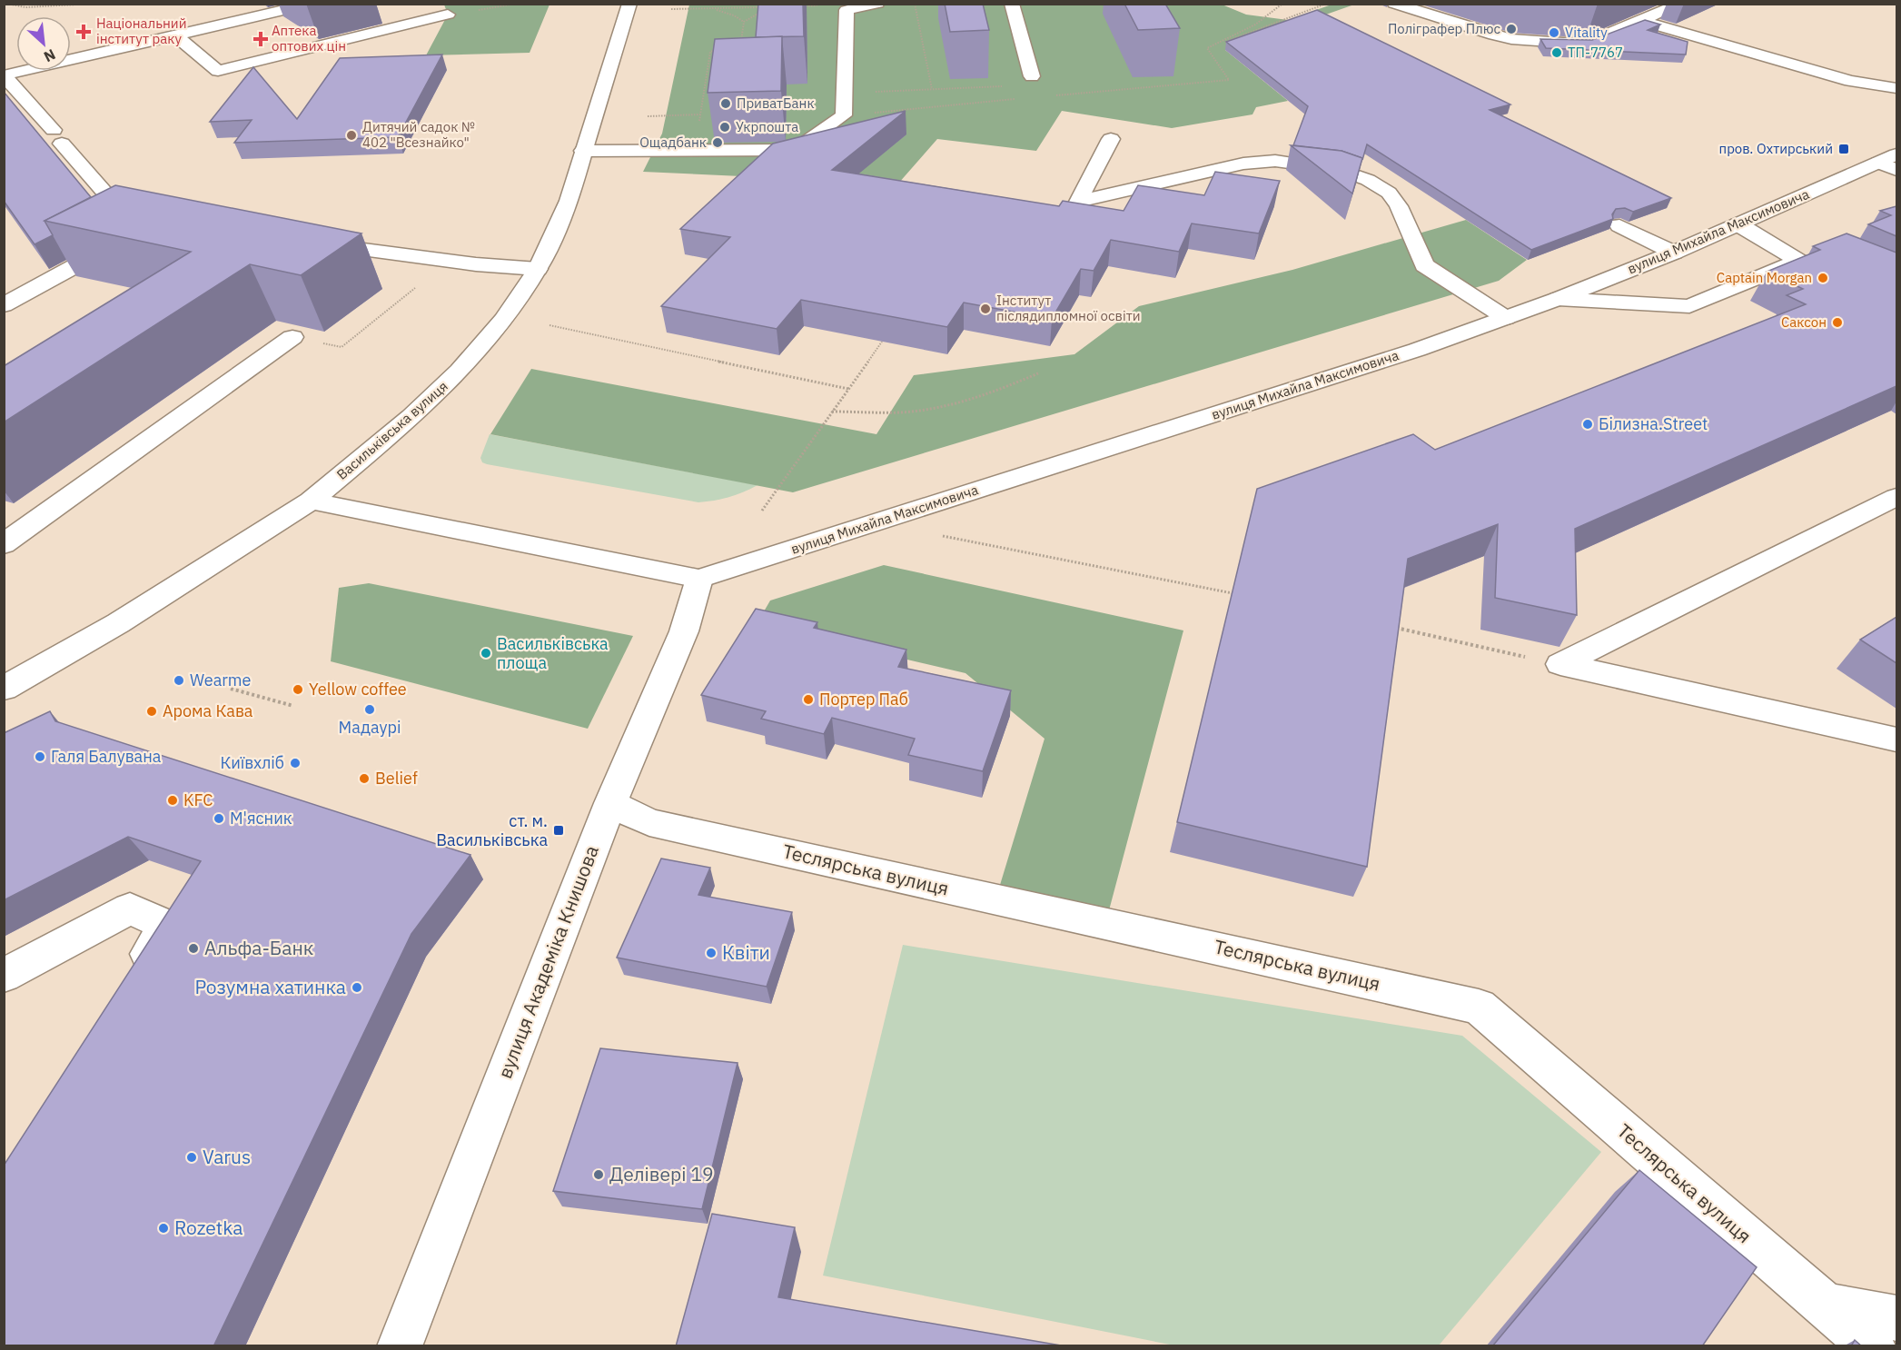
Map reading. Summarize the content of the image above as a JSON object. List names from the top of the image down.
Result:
{
  "streets": {
    "main road": [
      "вулиця Михайла Максимовича",
      "Васильківська вулиця",
      "Теслярська вулиця",
      "вулиця Академіка Книшова"
    ]
  },
  "crossings": [
    ["вулиця Михайла Максимовича", "вулиця Академіка Книшова"],
    ["Теслярська вулиця", "вулиця Академіка Книшова"]
  ],
  "places": {
    "other": [
      "Поліграфер Плюс",
      "Vitality",
      "ТП-7767",
      "ПриватБанк",
      "Укрпошта",
      "Дитячий садок № 402 \"Всезнайко\"",
      "Ощадбанк",
      "Captain Morgan",
      "Інститут післядипломної освіти",
      "Саксон",
      "Білизна.Street",
      "Васильківська площа",
      "Wearme",
      "Yellow coffee",
      "Портер Паб",
      "Мадаурі",
      "Арома Кава",
      "Галя Балувана",
      "Київхліб",
      "Belief",
      "KFC",
      "М'ясник",
      "Альфа-Банк",
      "Квіти",
      "Розумна хатинка",
      "Varus",
      "Делівері 19",
      "Rozetka"
    ],
    "health": ["Національний інститут раку", "Аптека оптових цін"],
    "transit": ["пров. Охтирський", "ст. м. Васильківська"]
  },
  "north": "bottom right"
}
